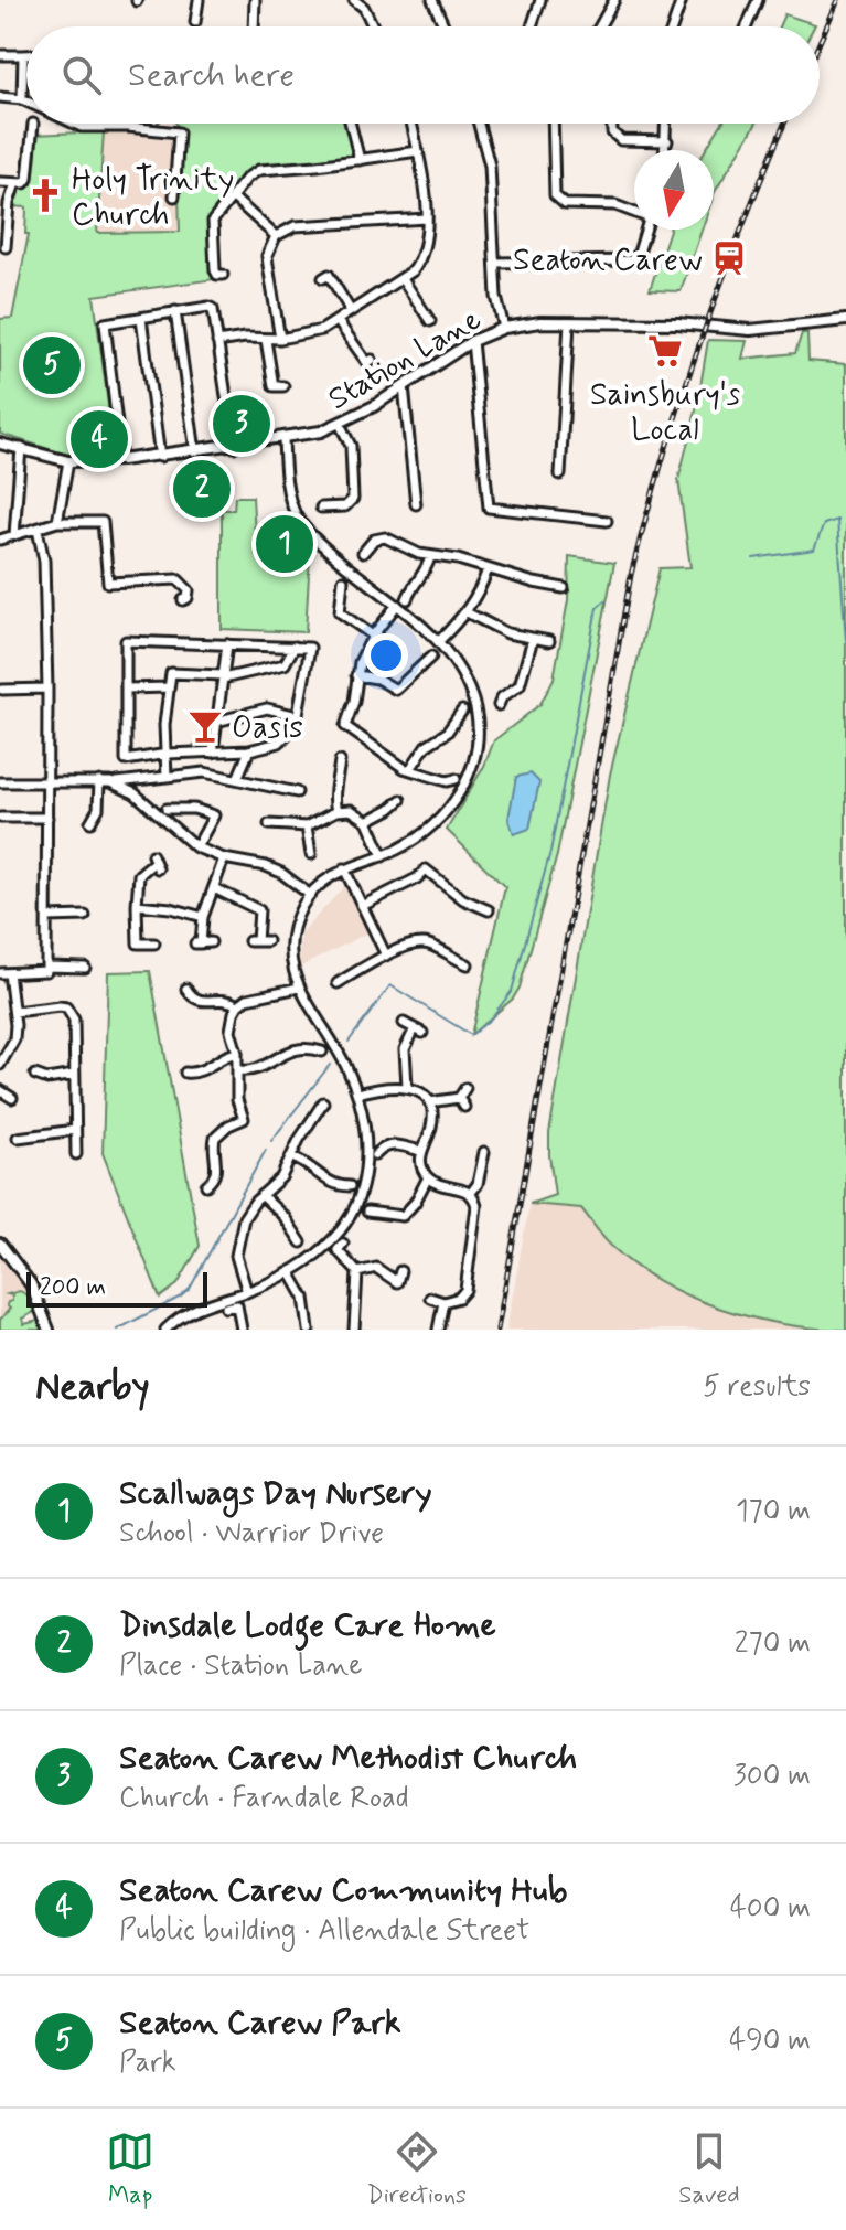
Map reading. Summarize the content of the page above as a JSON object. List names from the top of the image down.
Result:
{
  "streets": {
    "main road": ["Station Lane"]
  },
  "places": {
    "church": ["Holy Trinity Church"],
    "station": ["Seaton Carew"],
    "supermarket": ["Sainsbury's Local"],
    "bar": ["Oasis"]
  },
  "scale_bar": "200 m",
  "north": "bottom",
  "page": {
    "search": "Search here",
    "pins": [
      "5",
      "3",
      "4",
      "2",
      "1"
    ],
    "scale": "200 m",
    "heading": ["Nearby", "5 results"],
    "list": [
      {
        "mark": "1",
        "name": "Scallwags Day Nursery",
        "note": "School · Warrior Drive",
        "value": "170 m"
      },
      {
        "mark": "2",
        "name": "Dinsdale Lodge Care Home",
        "note": "Place · Station Lane",
        "value": "270 m"
      },
      {
        "mark": "3",
        "name": "Seaton Carew Methodist Church",
        "note": "Church · Farndale Road",
        "value": "300 m"
      },
      {
        "mark": "4",
        "name": "Seaton Carew Community Hub",
        "note": "Public building · Allendale Street",
        "value": "400 m"
      },
      {
        "mark": "5",
        "name": "Seaton Carew Park",
        "note": "Park",
        "value": "490 m"
      }
    ],
    "nav": ["Map", "Directions", "Saved"]
  }
}
